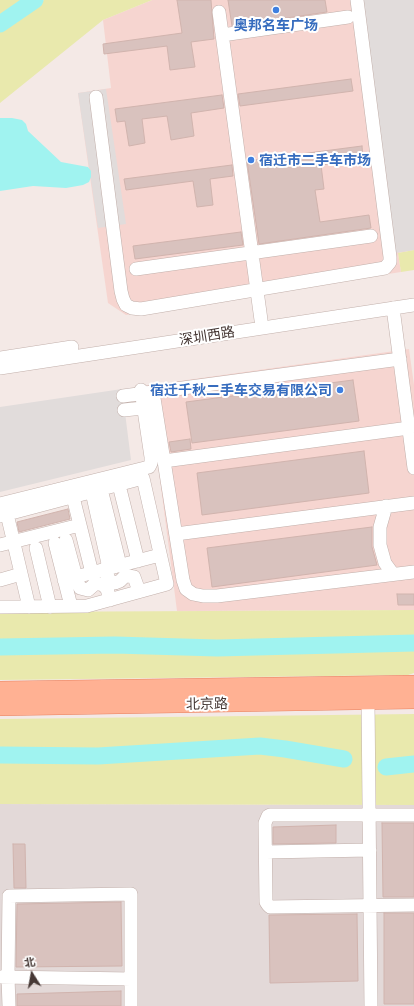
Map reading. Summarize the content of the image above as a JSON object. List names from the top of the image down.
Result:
{
  "streets": {
    "main road": ["北京路"],
    "street": ["深圳西路"]
  },
  "places": ["奥邦名车广场", "宿迁市二手车市场", "宿迁千秋二手车交易有限公司"],
  "north": "top"
}
